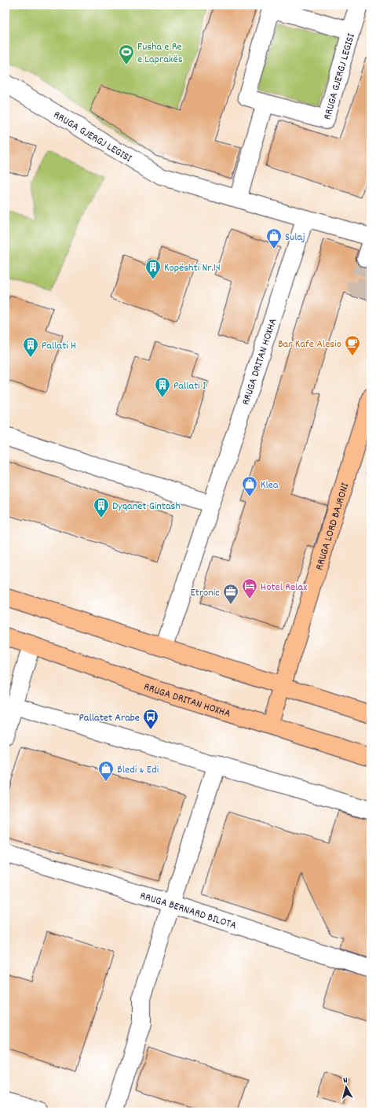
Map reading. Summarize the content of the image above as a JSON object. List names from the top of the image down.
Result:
{
  "streets": {
    "main road": ["RRUGA DRITAN HOXHA", "RRUGA LORD BAJRONI"],
    "street": ["RRUGA GJERGJ LEGISI", "RRUGA BERNARD BILOTA"]
  },
  "crossings": [
    ["RRUGA GJERGJ LEGISI", "RRUGA DRITAN HOXHA"],
    ["RRUGA DRITAN HOXHA", "RRUGA LORD BAJRONI"]
  ],
  "places": {
    "sports": ["Fusha e Re e Laprakës"],
    "shop": ["Sulaj", "Klea", "Bledi & Edi"],
    "building": [
      "Kopështi Nr.14",
      "Pallati H",
      "Pallati I",
      "Dyqanet Gintash"
    ],
    "cafe": ["Bar Kafe Alesio"],
    "hotel": ["Hotel Relax"],
    "office": ["Etronic"],
    "bus stop": ["Pallatet Arabe"]
  },
  "north": "top"
}
